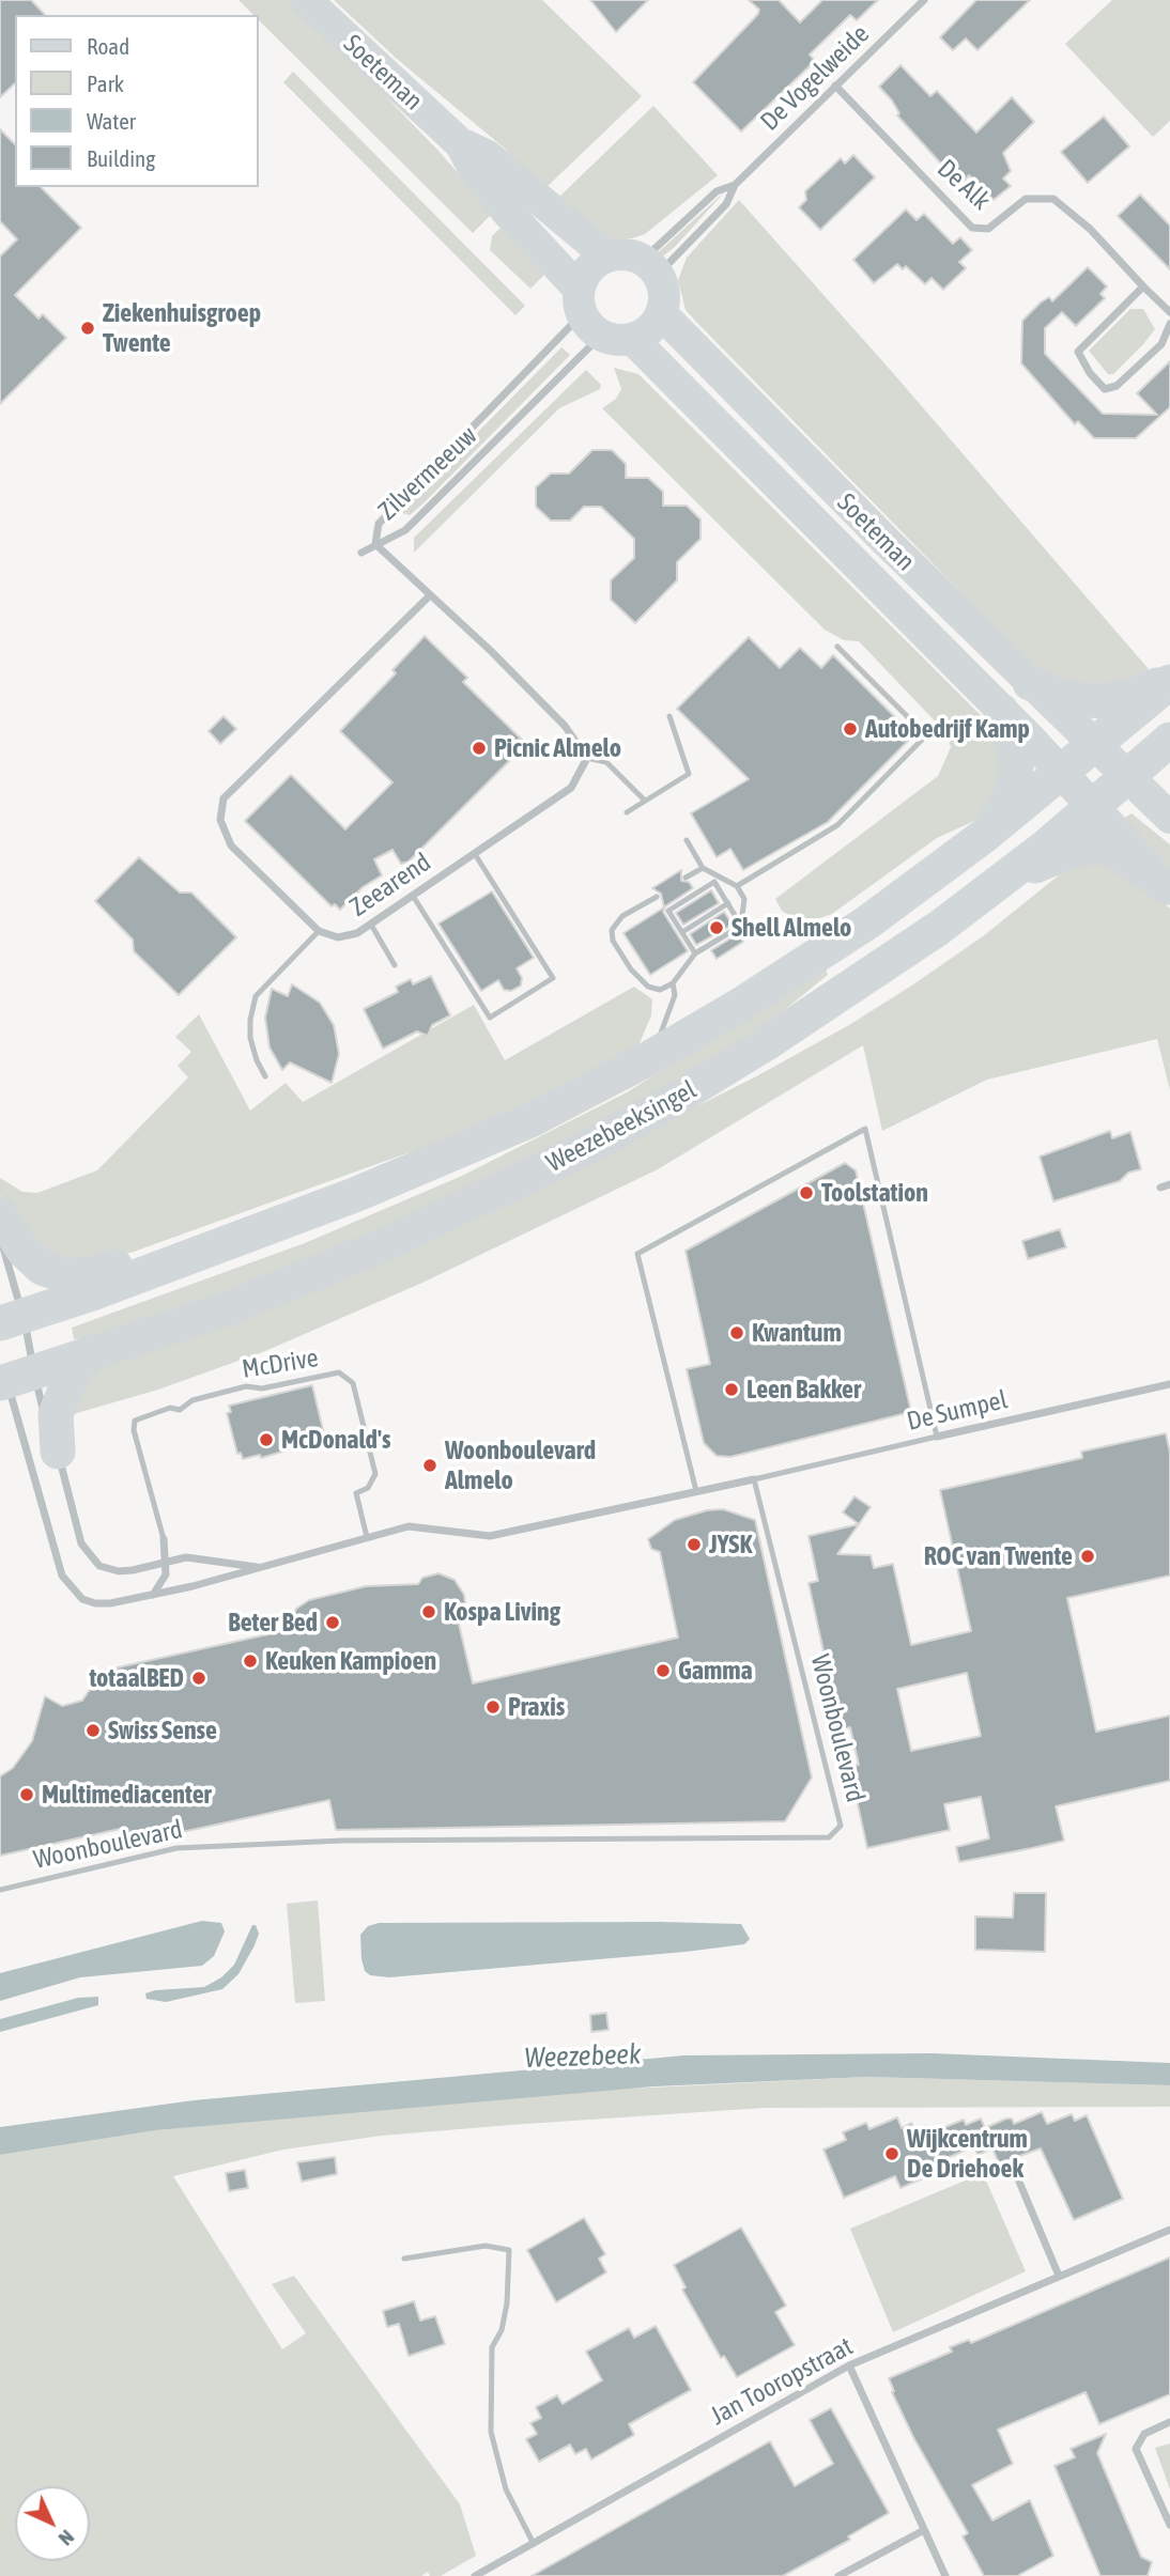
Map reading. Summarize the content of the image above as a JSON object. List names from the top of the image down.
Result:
{
  "streets": {
    "main road": ["Weezebeeksingel"],
    "street": [
      "Soeteman",
      "De Vogelweide",
      "De Alk",
      "Zilvermeeuw",
      "Zeearend",
      "De Sumpel",
      "Jan Tooropstraat"
    ],
    "lane": ["McDrive", "Woonboulevard"]
  },
  "crossings": [
    ["Soeteman", "De Vogelweide"],
    ["Soeteman", "Zilvermeeuw"],
    ["Soeteman", "Weezebeeksingel"],
    ["De Vogelweide", "De Alk"],
    ["De Vogelweide", "Zilvermeeuw"],
    ["De Sumpel", "Woonboulevard"]
  ],
  "water": ["Weezebeek"],
  "places": [
    "Ziekenhuisgroep Twente",
    "Autobedrijf Kamp",
    "Picnic Almelo",
    "Shell Almelo",
    "Toolstation",
    "Kwantum",
    "Leen Bakker",
    "McDonald's",
    "Woonboulevard Almelo",
    "JYSK",
    "ROC van Twente",
    "Kospa Living",
    "Beter Bed",
    "Keuken Kampioen",
    "Gamma",
    "totaalBED",
    "Praxis",
    "Swiss Sense",
    "Multimediacenter",
    "Wijkcentrum De Driehoek"
  ],
  "legend": [
    "Road",
    "Park",
    "Water",
    "Building"
  ],
  "north": "bottom right"
}
